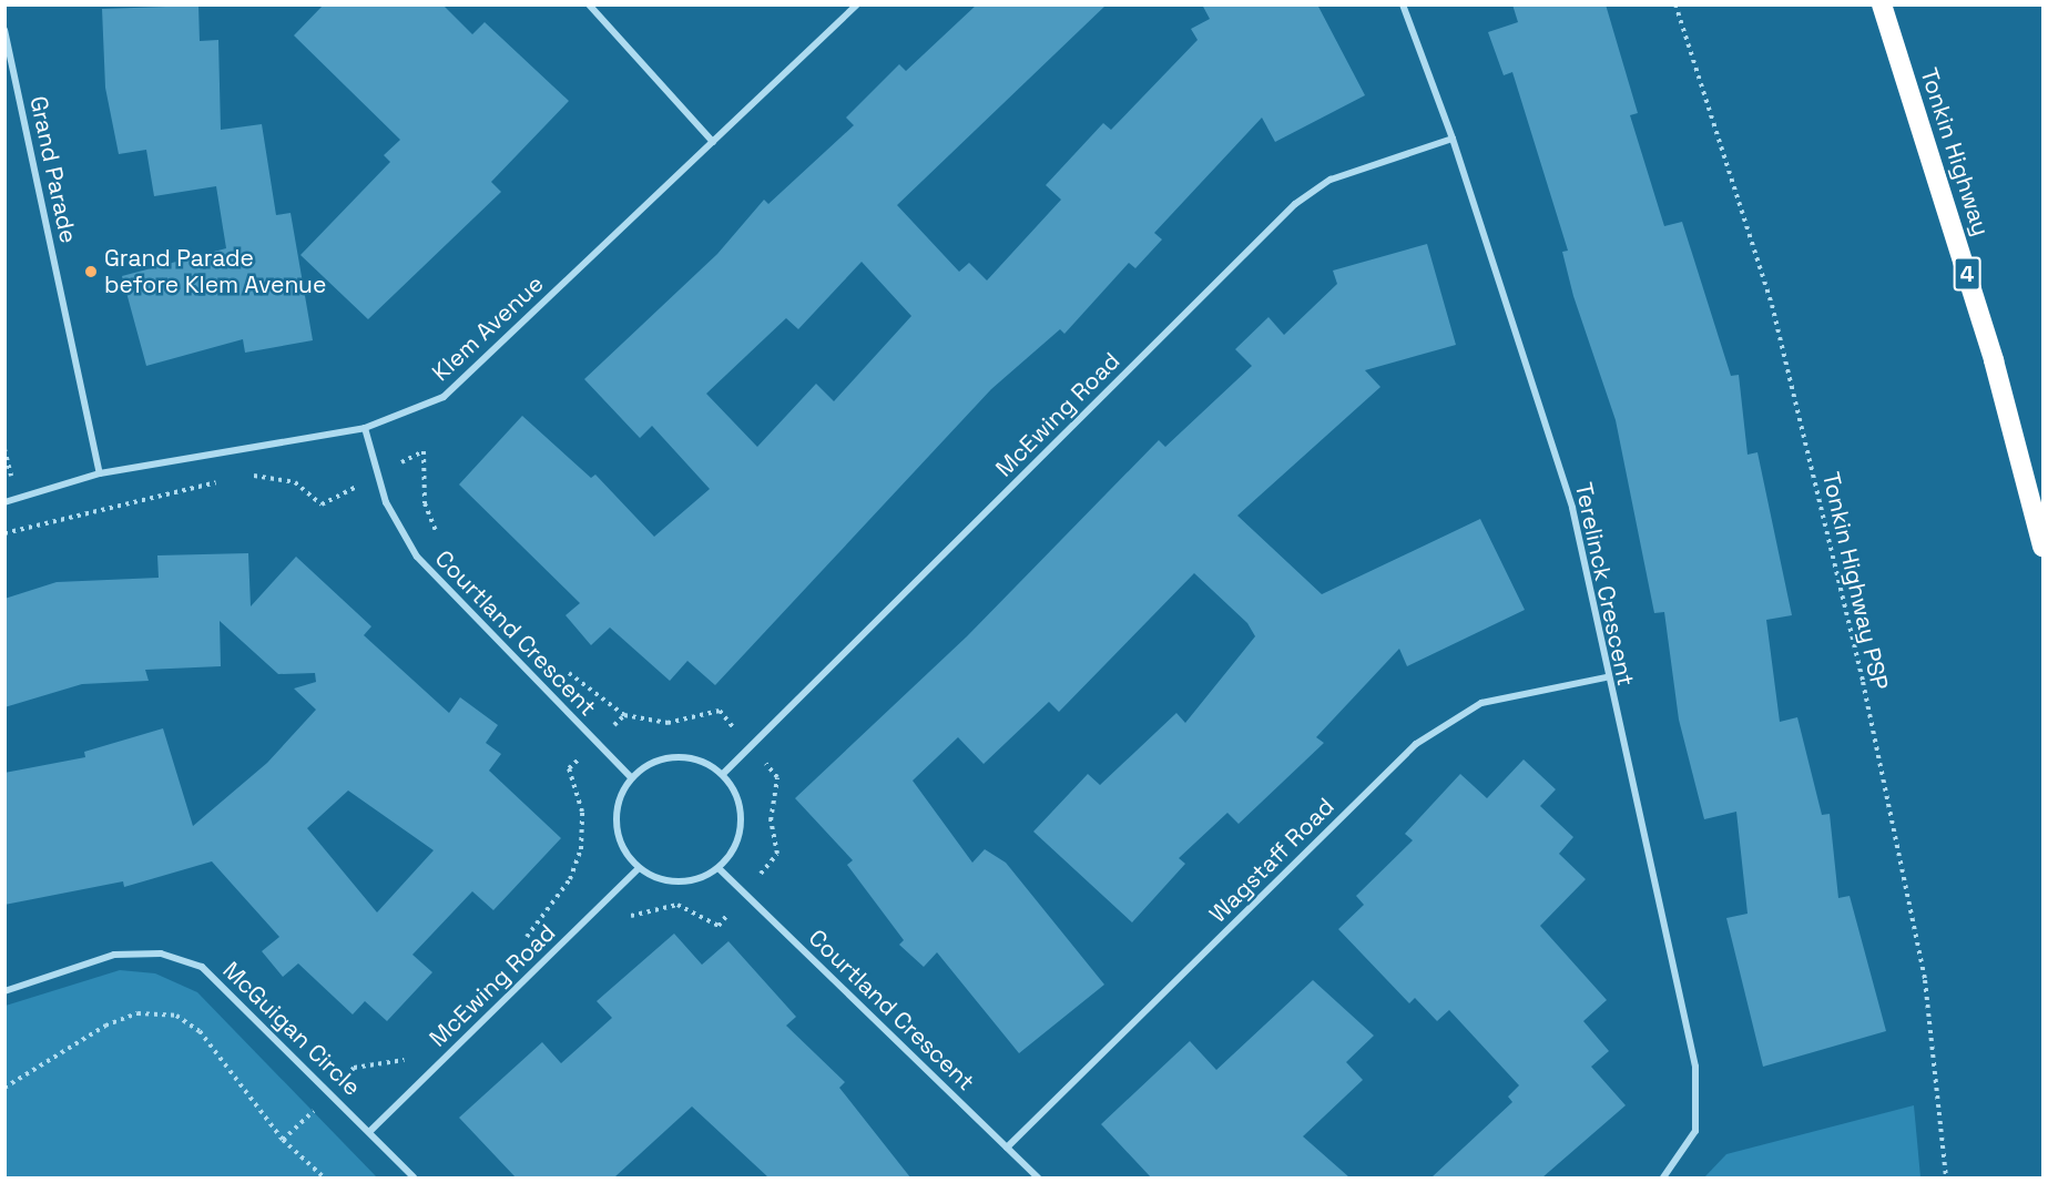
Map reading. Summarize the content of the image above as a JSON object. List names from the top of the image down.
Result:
{
  "streets": {
    "highway": ["Tonkin Highway", "4"],
    "street": [
      "Grand Parade",
      "Klem Avenue",
      "McEwing Road",
      "Terelinck Crescent",
      "Courtland Crescent",
      "Wagstaff Road",
      "McGuigan Circle"
    ],
    "path": ["Tonkin Highway PSP"]
  },
  "crossings": [
    ["Grand Parade", "Klem Avenue"],
    ["Klem Avenue", "Courtland Crescent"],
    ["McEwing Road", "Terelinck Crescent"],
    ["McEwing Road", "Courtland Crescent"],
    ["McEwing Road", "McGuigan Circle"],
    ["Terelinck Crescent", "Wagstaff Road"],
    ["Courtland Crescent", "Wagstaff Road"]
  ],
  "places": ["Grand Parade before Klem Avenue"]
}
